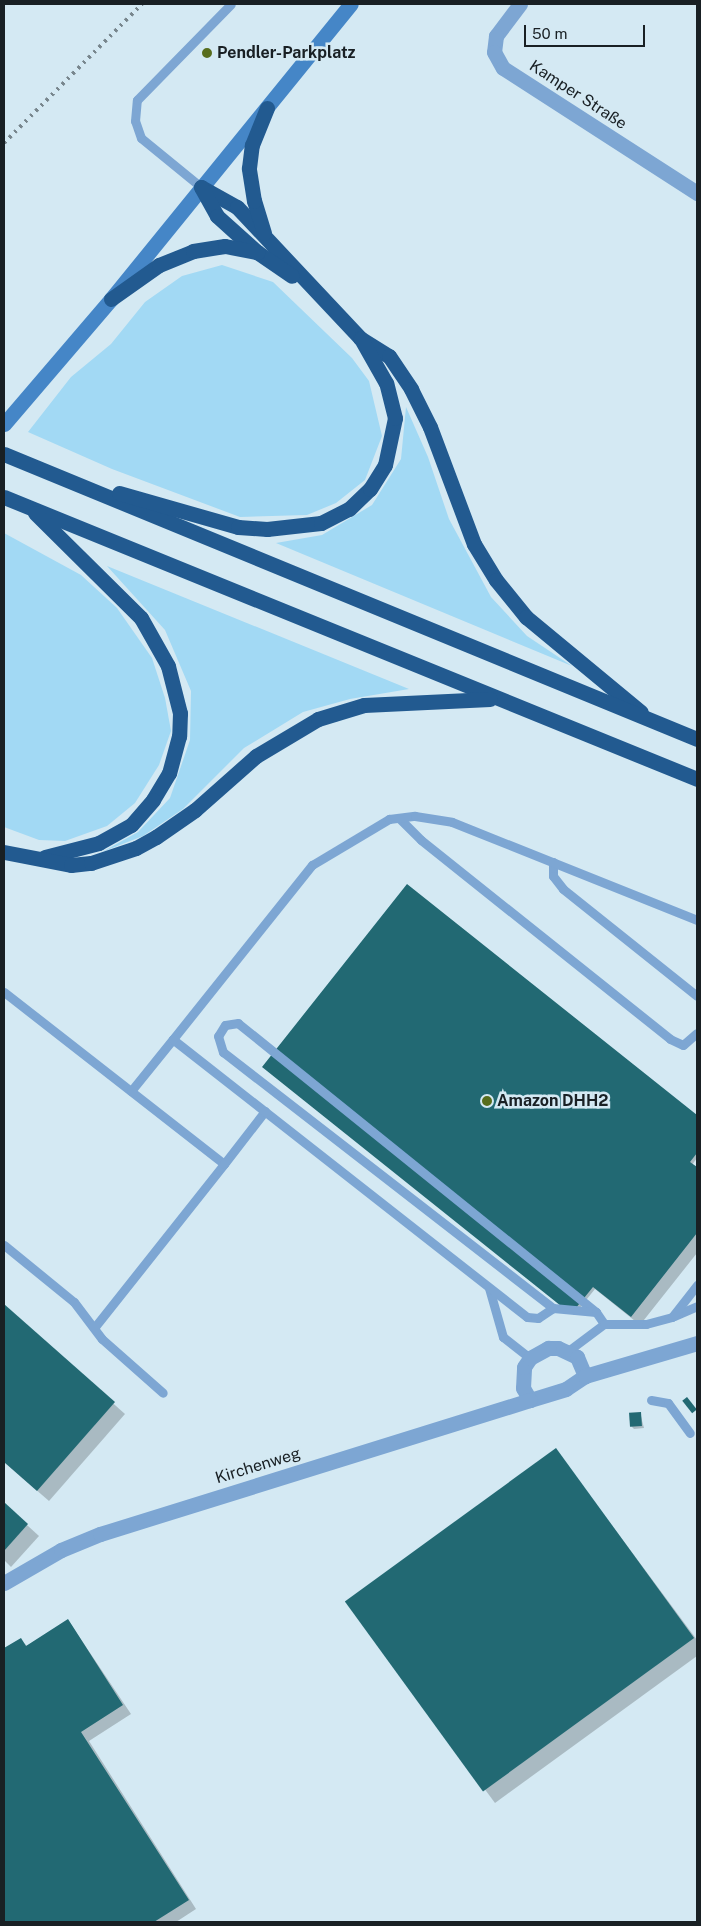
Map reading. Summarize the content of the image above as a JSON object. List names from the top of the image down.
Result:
{
  "streets": {
    "street": ["Kamper Straße", "Kirchenweg"]
  },
  "places": ["Pendler-Parkplatz", "Amazon DHH2"],
  "scale_bar": "50 m"
}
